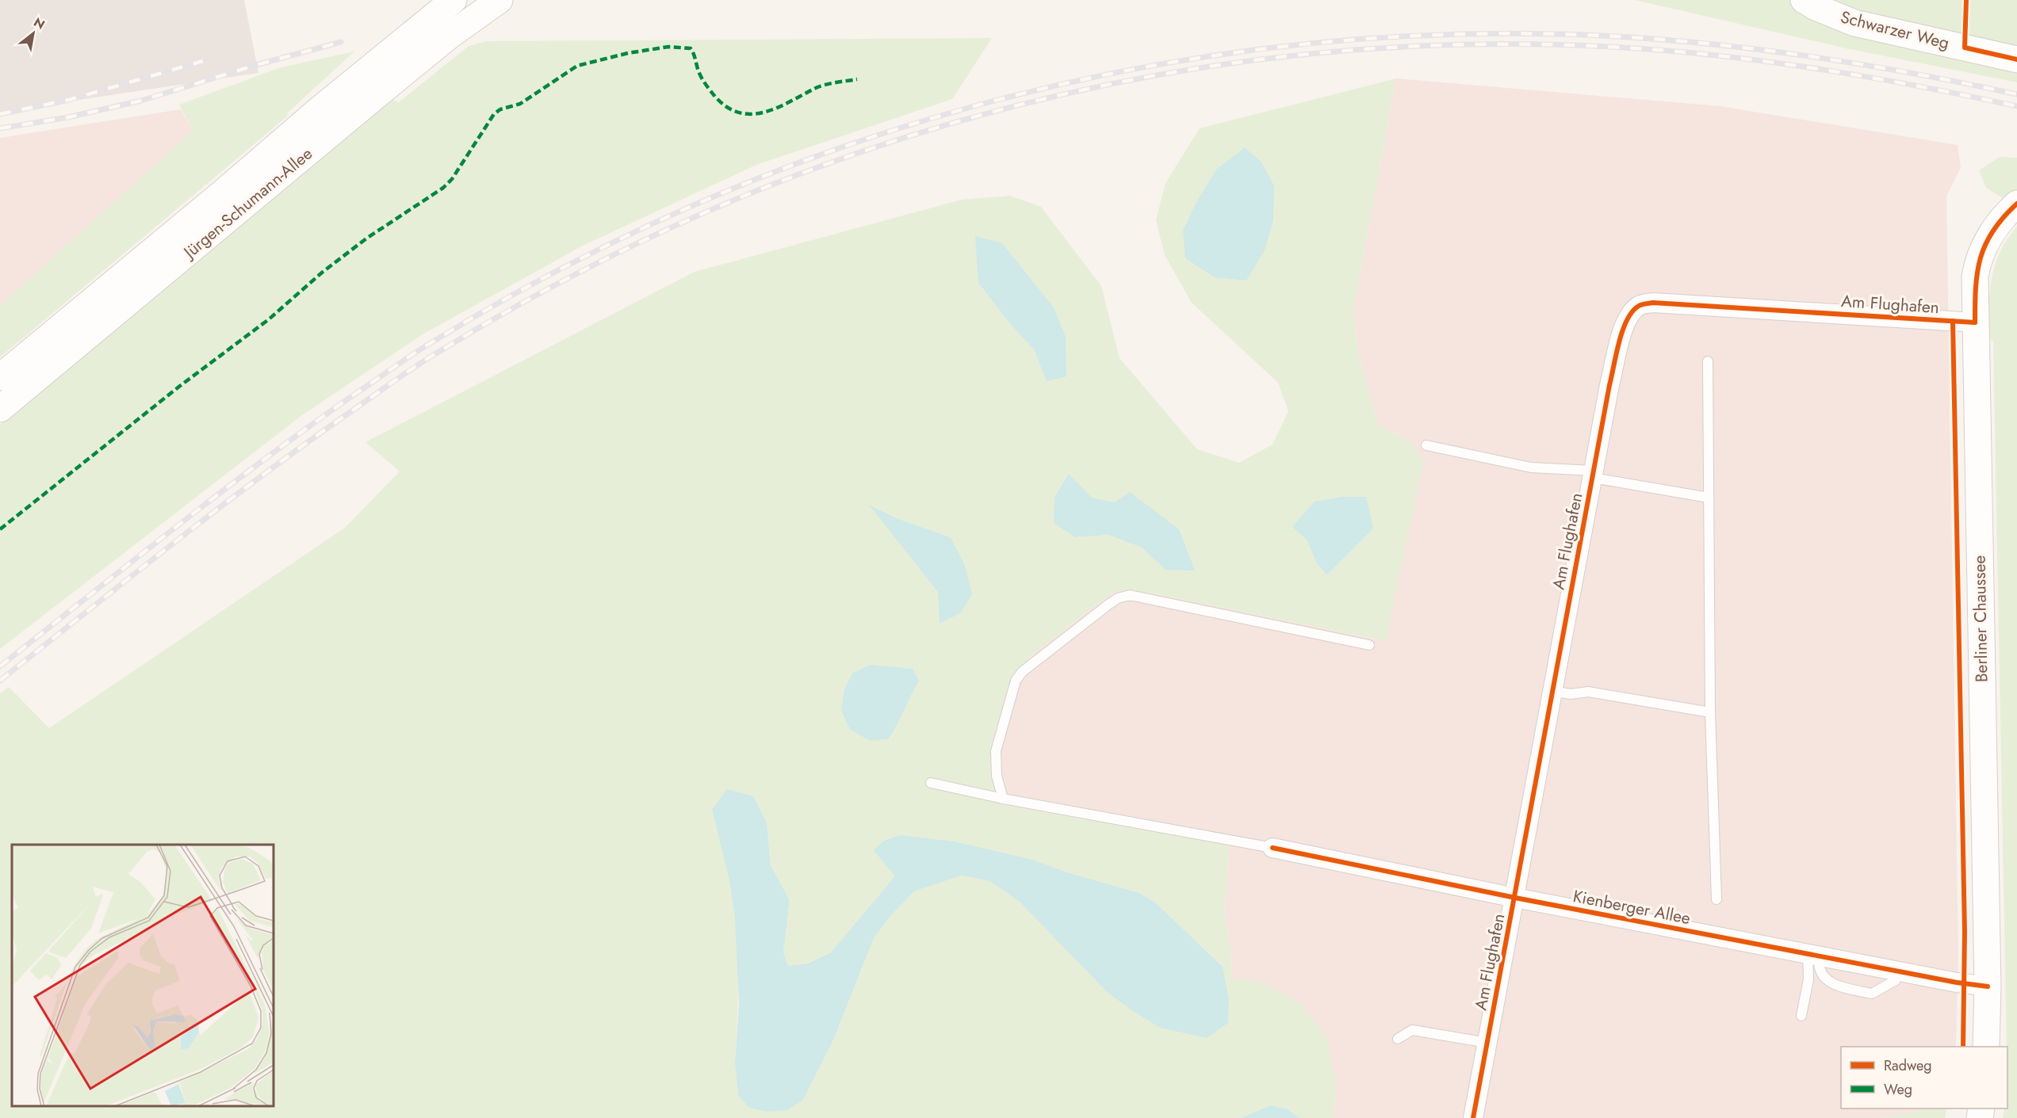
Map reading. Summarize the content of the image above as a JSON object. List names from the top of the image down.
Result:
{
  "streets": {
    "street": [
      "Schwarzer Weg",
      "Jürgen-Schumann-Allee",
      "Am Flughafen",
      "Berliner Chaussee",
      "Kienberger Allee"
    ]
  },
  "crossings": [
    ["Am Flughafen", "Berliner Chaussee"],
    ["Am Flughafen", "Kienberger Allee"],
    ["Berliner Chaussee", "Kienberger Allee"]
  ],
  "legend": ["Radweg", "Weg"],
  "north": "top right"
}
